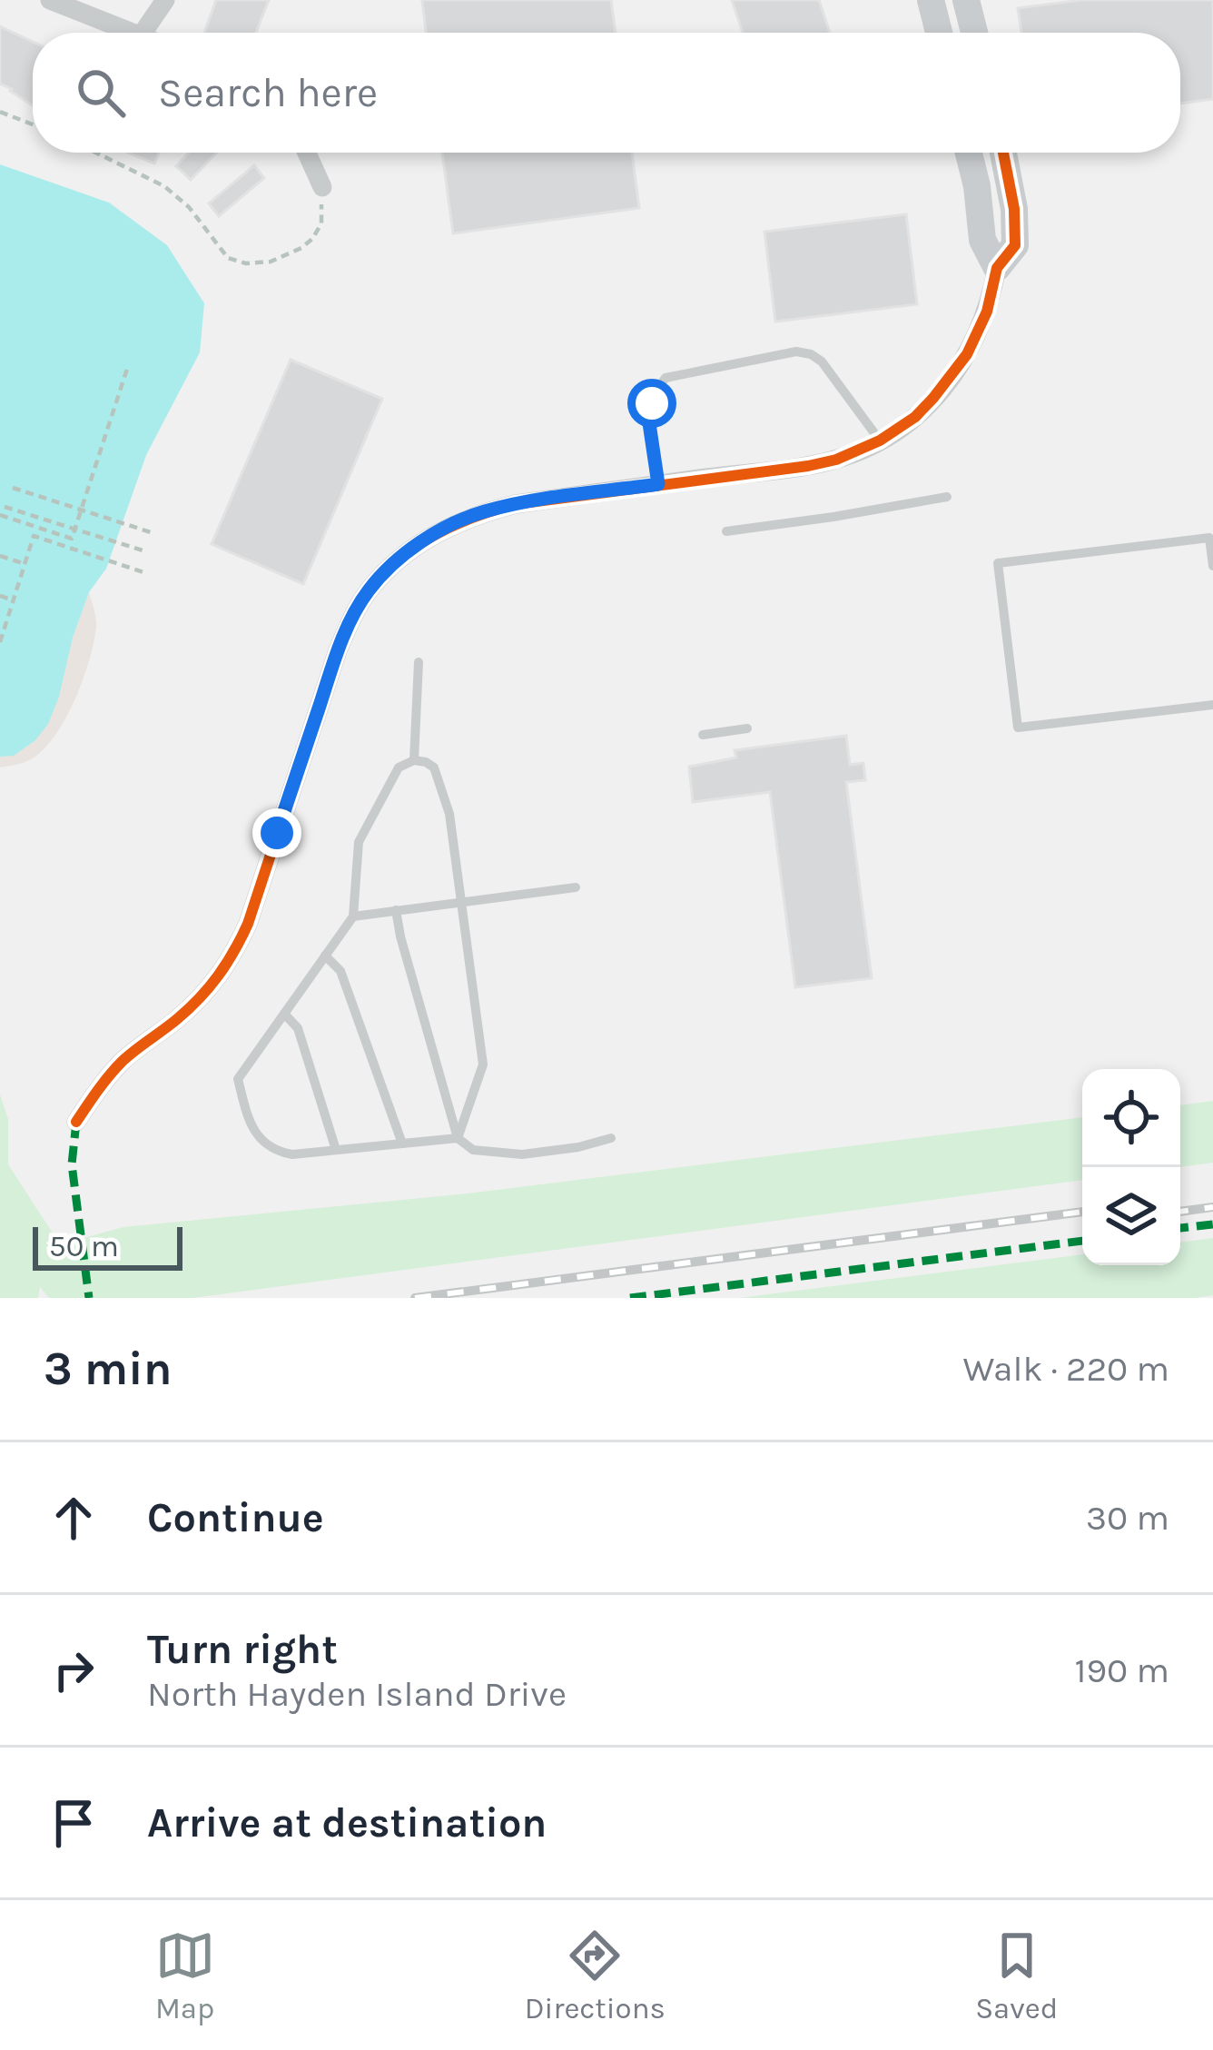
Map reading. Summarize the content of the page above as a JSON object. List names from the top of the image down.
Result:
{
  "scale_bar": "50 m",
  "page": {
    "search": "Search here",
    "scale": "50 m",
    "heading": ["3 min", "Walk · 220 m"],
    "list": [
      ["Continue", "30 m"],
      ["Turn right", "North Hayden Island Drive", "190 m"],
      "Arrive at destination"
    ],
    "nav": ["Map", "Directions", "Saved"]
  }
}
